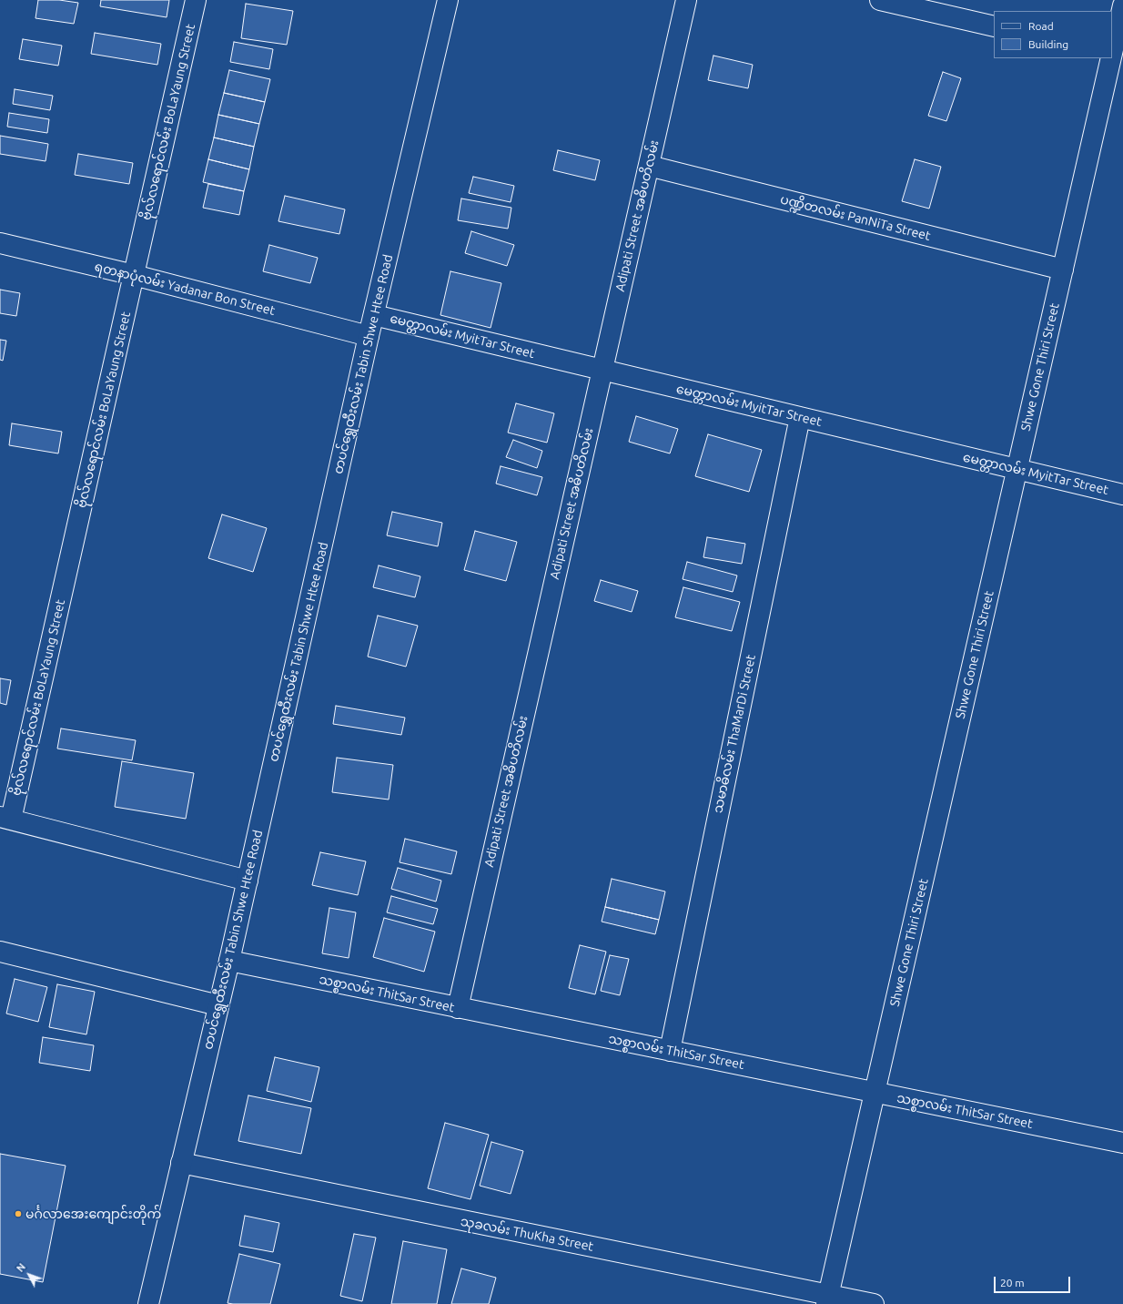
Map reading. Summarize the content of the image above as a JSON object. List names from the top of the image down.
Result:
{
  "streets": {
    "street": [
      "ဗိုလ်လရောင်လမ်း BoLaYaung Street",
      "Adipati Street အဓိပတိလမ်း",
      "ပဏ္ဍိတလမ်း PanNiTa Street",
      "ရတနာပုံလမ်း Yadanar Bon Street",
      "မေတ္တာလမ်း MyitTar Street",
      "တပင်ရွှေထီးလမ်း Tabin Shwe Htee Road",
      "Shwe Gone Thiri Street",
      "သမာဓိလမ်း ThaMarDi Street",
      "သစ္စာလမ်း ThitSar Street",
      "သုခလမ်း ThuKha Street"
    ]
  },
  "crossings": [
    ["ဗိုလ်လရောင်လမ်း BoLaYaung Street", "ရတနာပုံလမ်း Yadanar Bon Street"],
    ["Adipati Street အဓိပတိလမ်း", "ပဏ္ဍိတလမ်း PanNiTa Street"],
    ["Adipati Street အဓိပတိလမ်း", "မေတ္တာလမ်း MyitTar Street"],
    ["Adipati Street အဓိပတိလမ်း", "သစ္စာလမ်း ThitSar Street"],
    ["ပဏ္ဍိတလမ်း PanNiTa Street", "Shwe Gone Thiri Street"],
    ["ရတနာပုံလမ်း Yadanar Bon Street", "တပင်ရွှေထီးလမ်း Tabin Shwe Htee Road"],
    ["မေတ္တာလမ်း MyitTar Street", "တပင်ရွှေထီးလမ်း Tabin Shwe Htee Road"],
    ["မေတ္တာလမ်း MyitTar Street", "Shwe Gone Thiri Street"],
    ["မေတ္တာလမ်း MyitTar Street", "သမာဓိလမ်း ThaMarDi Street"],
    ["တပင်ရွှေထီးလမ်း Tabin Shwe Htee Road", "သစ္စာလမ်း ThitSar Street"],
    ["တပင်ရွှေထီးလမ်း Tabin Shwe Htee Road", "သုခလမ်း ThuKha Street"],
    ["Shwe Gone Thiri Street", "သစ္စာလမ်း ThitSar Street"],
    ["Shwe Gone Thiri Street", "သုခလမ်း ThuKha Street"],
    ["သမာဓိလမ်း ThaMarDi Street", "သစ္စာလမ်း ThitSar Street"]
  ],
  "places": ["မင်္ဂလာအေးကျောင်းတိုက်"],
  "legend": ["Road", "Building"],
  "scale_bar": "20 m",
  "north": "top left"
}
